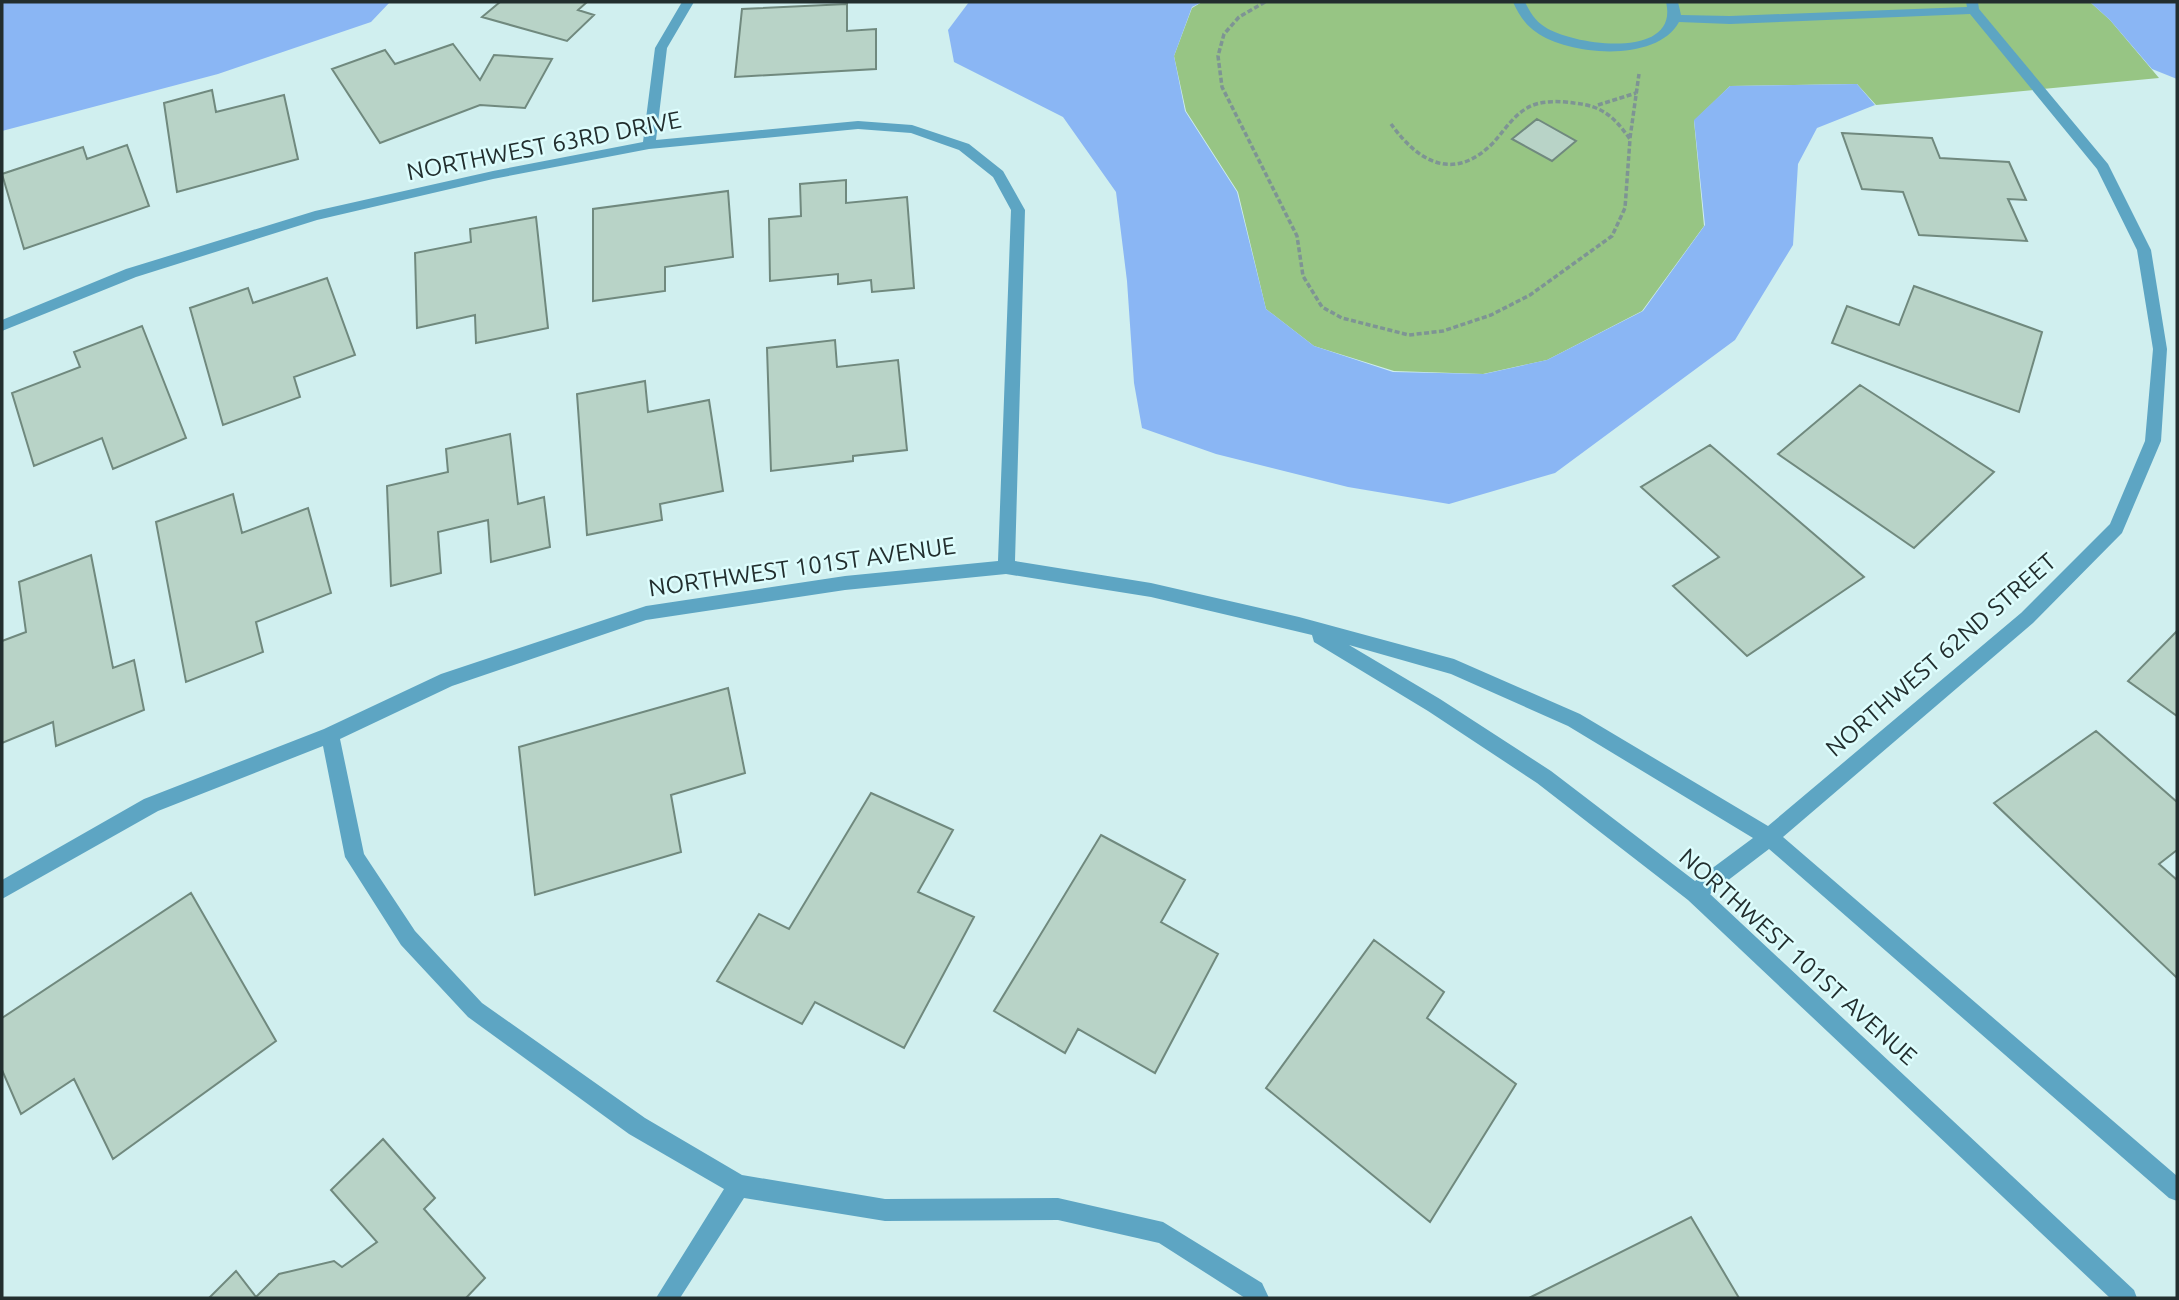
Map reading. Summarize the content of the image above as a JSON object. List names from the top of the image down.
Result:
{
  "streets": {
    "street": ["NORTHWEST 63RD DRIVE", "NORTHWEST 101ST AVENUE", "NORTHWEST 62ND STREET"]
  },
  "crossings": [
    ["NORTHWEST 63RD DRIVE", "NORTHWEST 101ST AVENUE"],
    ["NORTHWEST 101ST AVENUE", "NORTHWEST 62ND STREET"]
  ]
}
